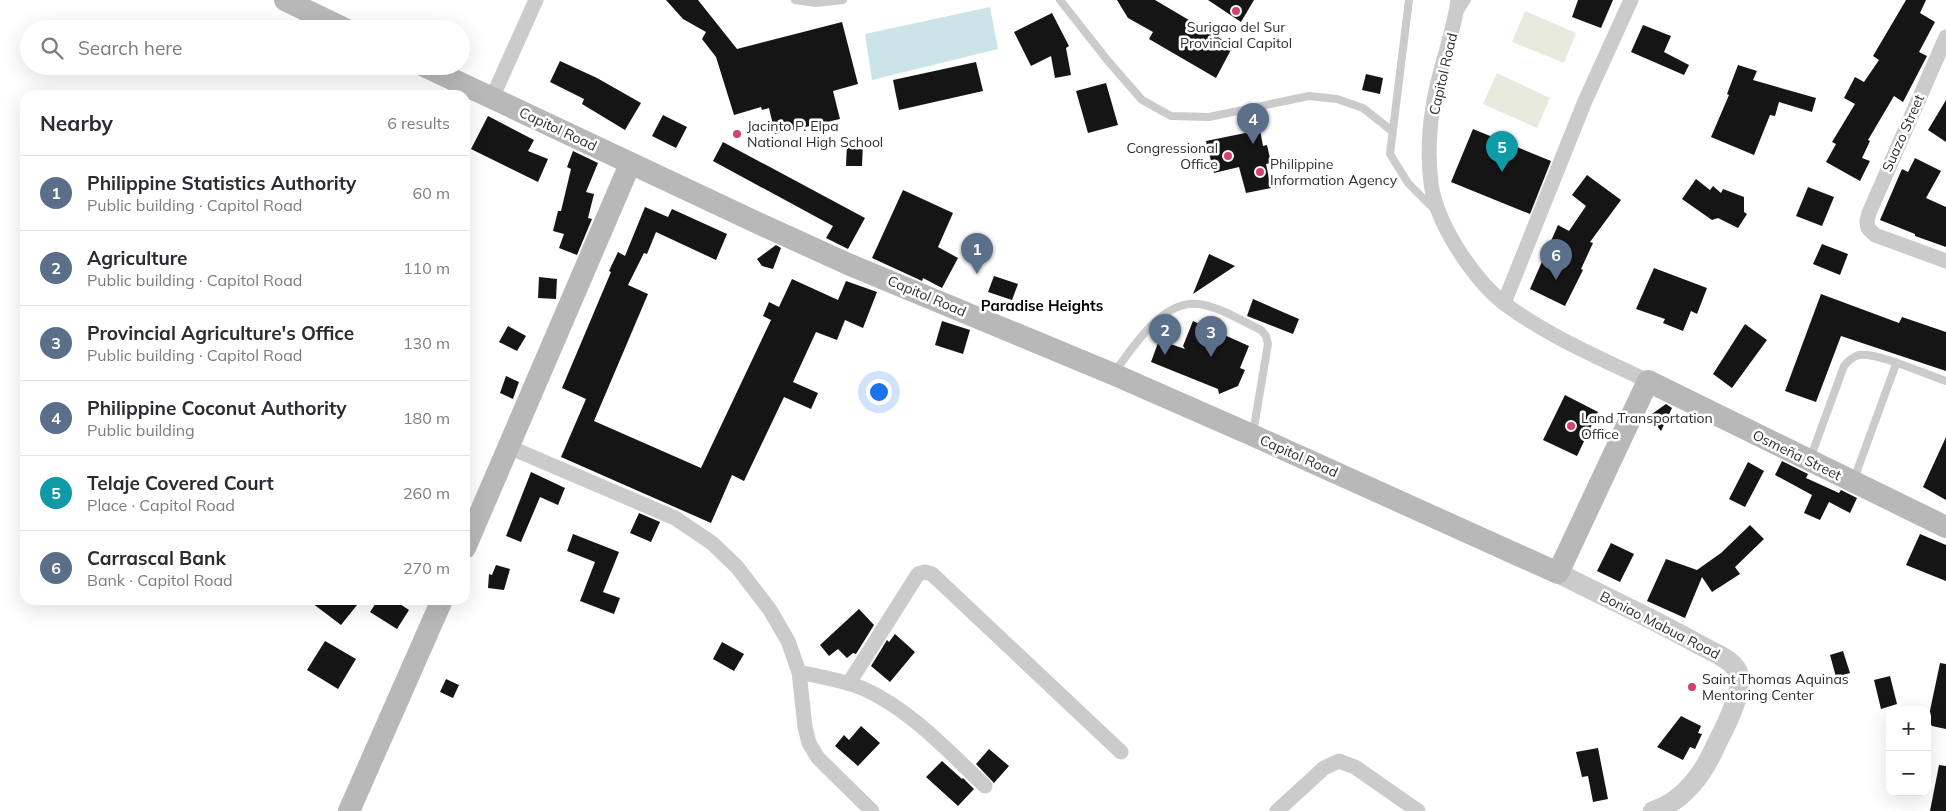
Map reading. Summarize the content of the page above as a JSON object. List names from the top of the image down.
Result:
{
  "streets": {
    "main road": ["Capitol Road", "Osmeña Street"],
    "street": ["Suazo Street", "Boniao Mabua Road"]
  },
  "crossings": [
    ["Capitol Road", "Osmeña Street"],
    ["Capitol Road", "Boniao Mabua Road"]
  ],
  "districts": ["Paradise Heights"],
  "places": [
    "Surigao del Sur Provincial Capitol",
    "Jacinto P. Elpa National High School",
    "Congressional Office",
    "Philippine Information Agency",
    "Land Transportation Office",
    "Saint Thomas Aquinas Mentoring Center"
  ],
  "page": {
    "search": "Search here",
    "heading": ["Nearby", "6 results"],
    "pins": [
      "4",
      "5",
      "1",
      "6",
      "2",
      "3"
    ],
    "list": [
      {
        "mark": "1",
        "name": "Philippine Statistics Authority",
        "note": "Public building · Capitol Road",
        "value": "60 m"
      },
      {
        "mark": "2",
        "name": "Agriculture",
        "note": "Public building · Capitol Road",
        "value": "110 m"
      },
      {
        "mark": "3",
        "name": "Provincial Agriculture's Office",
        "note": "Public building · Capitol Road",
        "value": "130 m"
      },
      {
        "mark": "4",
        "name": "Philippine Coconut Authority",
        "note": "Public building",
        "value": "180 m"
      },
      {
        "mark": "5",
        "name": "Telaje Covered Court",
        "note": "Place · Capitol Road",
        "value": "260 m"
      },
      {
        "mark": "6",
        "name": "Carrascal Bank",
        "note": "Bank · Capitol Road",
        "value": "270 m"
      }
    ],
    "map_buttons": ["+", "−"]
  }
}
